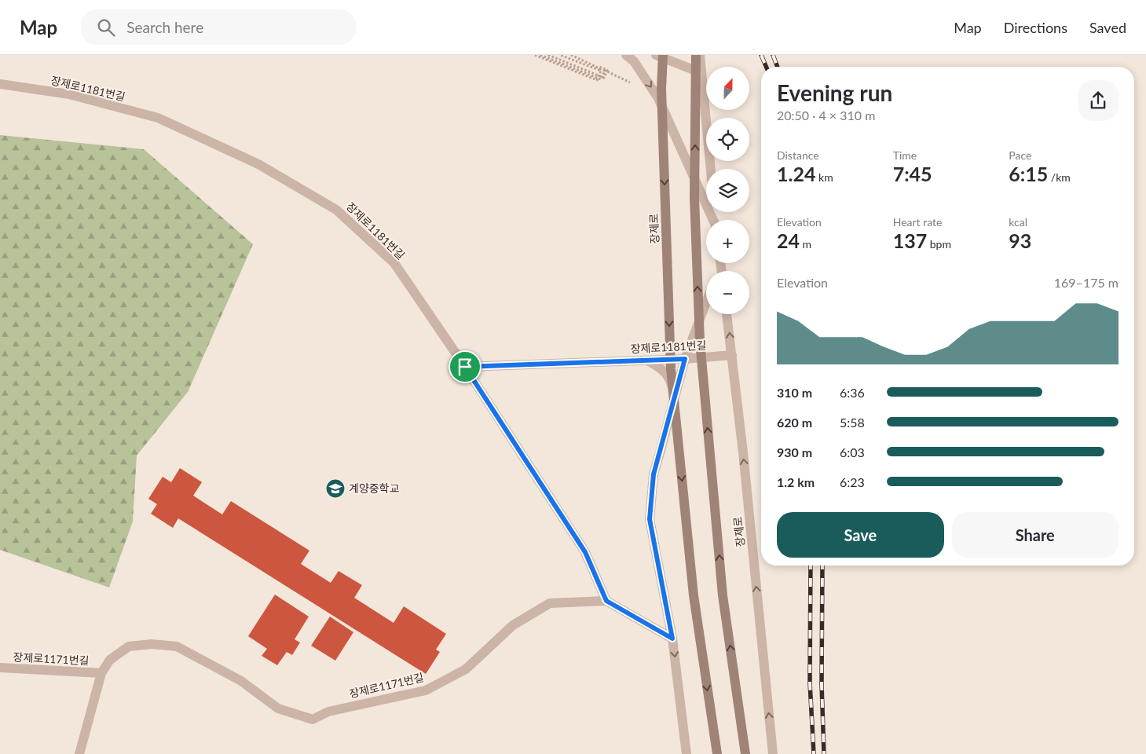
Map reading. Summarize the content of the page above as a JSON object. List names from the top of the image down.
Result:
{
  "streets": {
    "main road": ["장제로"],
    "street": ["장제로1181번길", "장제로1171번길"]
  },
  "crossings": [
    ["장제로1181번길", "장제로"]
  ],
  "places": {
    "school or university": ["계양중학교"]
  },
  "north": "top",
  "page": {
    "header": "Map",
    "search": "Search here",
    "nav": ["Map", "Directions", "Saved"],
    "map_buttons": ["+", "−"],
    "heading": ["Evening run", "20:50 · 4 × 310 m"],
    "stats": [
      ["Distance", "1.24 km"],
      ["Time", "7:45"],
      ["Pace", "6:15 /km"],
      ["Elevation", "24 m"],
      ["Heart rate", "137 bpm"],
      ["kcal", "93"]
    ],
    "chart": ["Elevation", "169–175 m"],
    "list": [
      {
        "name": "310 m",
        "note": "6:36"
      },
      {
        "name": "620 m",
        "note": "5:58"
      },
      {
        "name": "930 m",
        "note": "6:03"
      },
      {
        "name": "1.2 km",
        "note": "6:23"
      }
    ],
    "buttons": ["Save", "Share"]
  }
}
